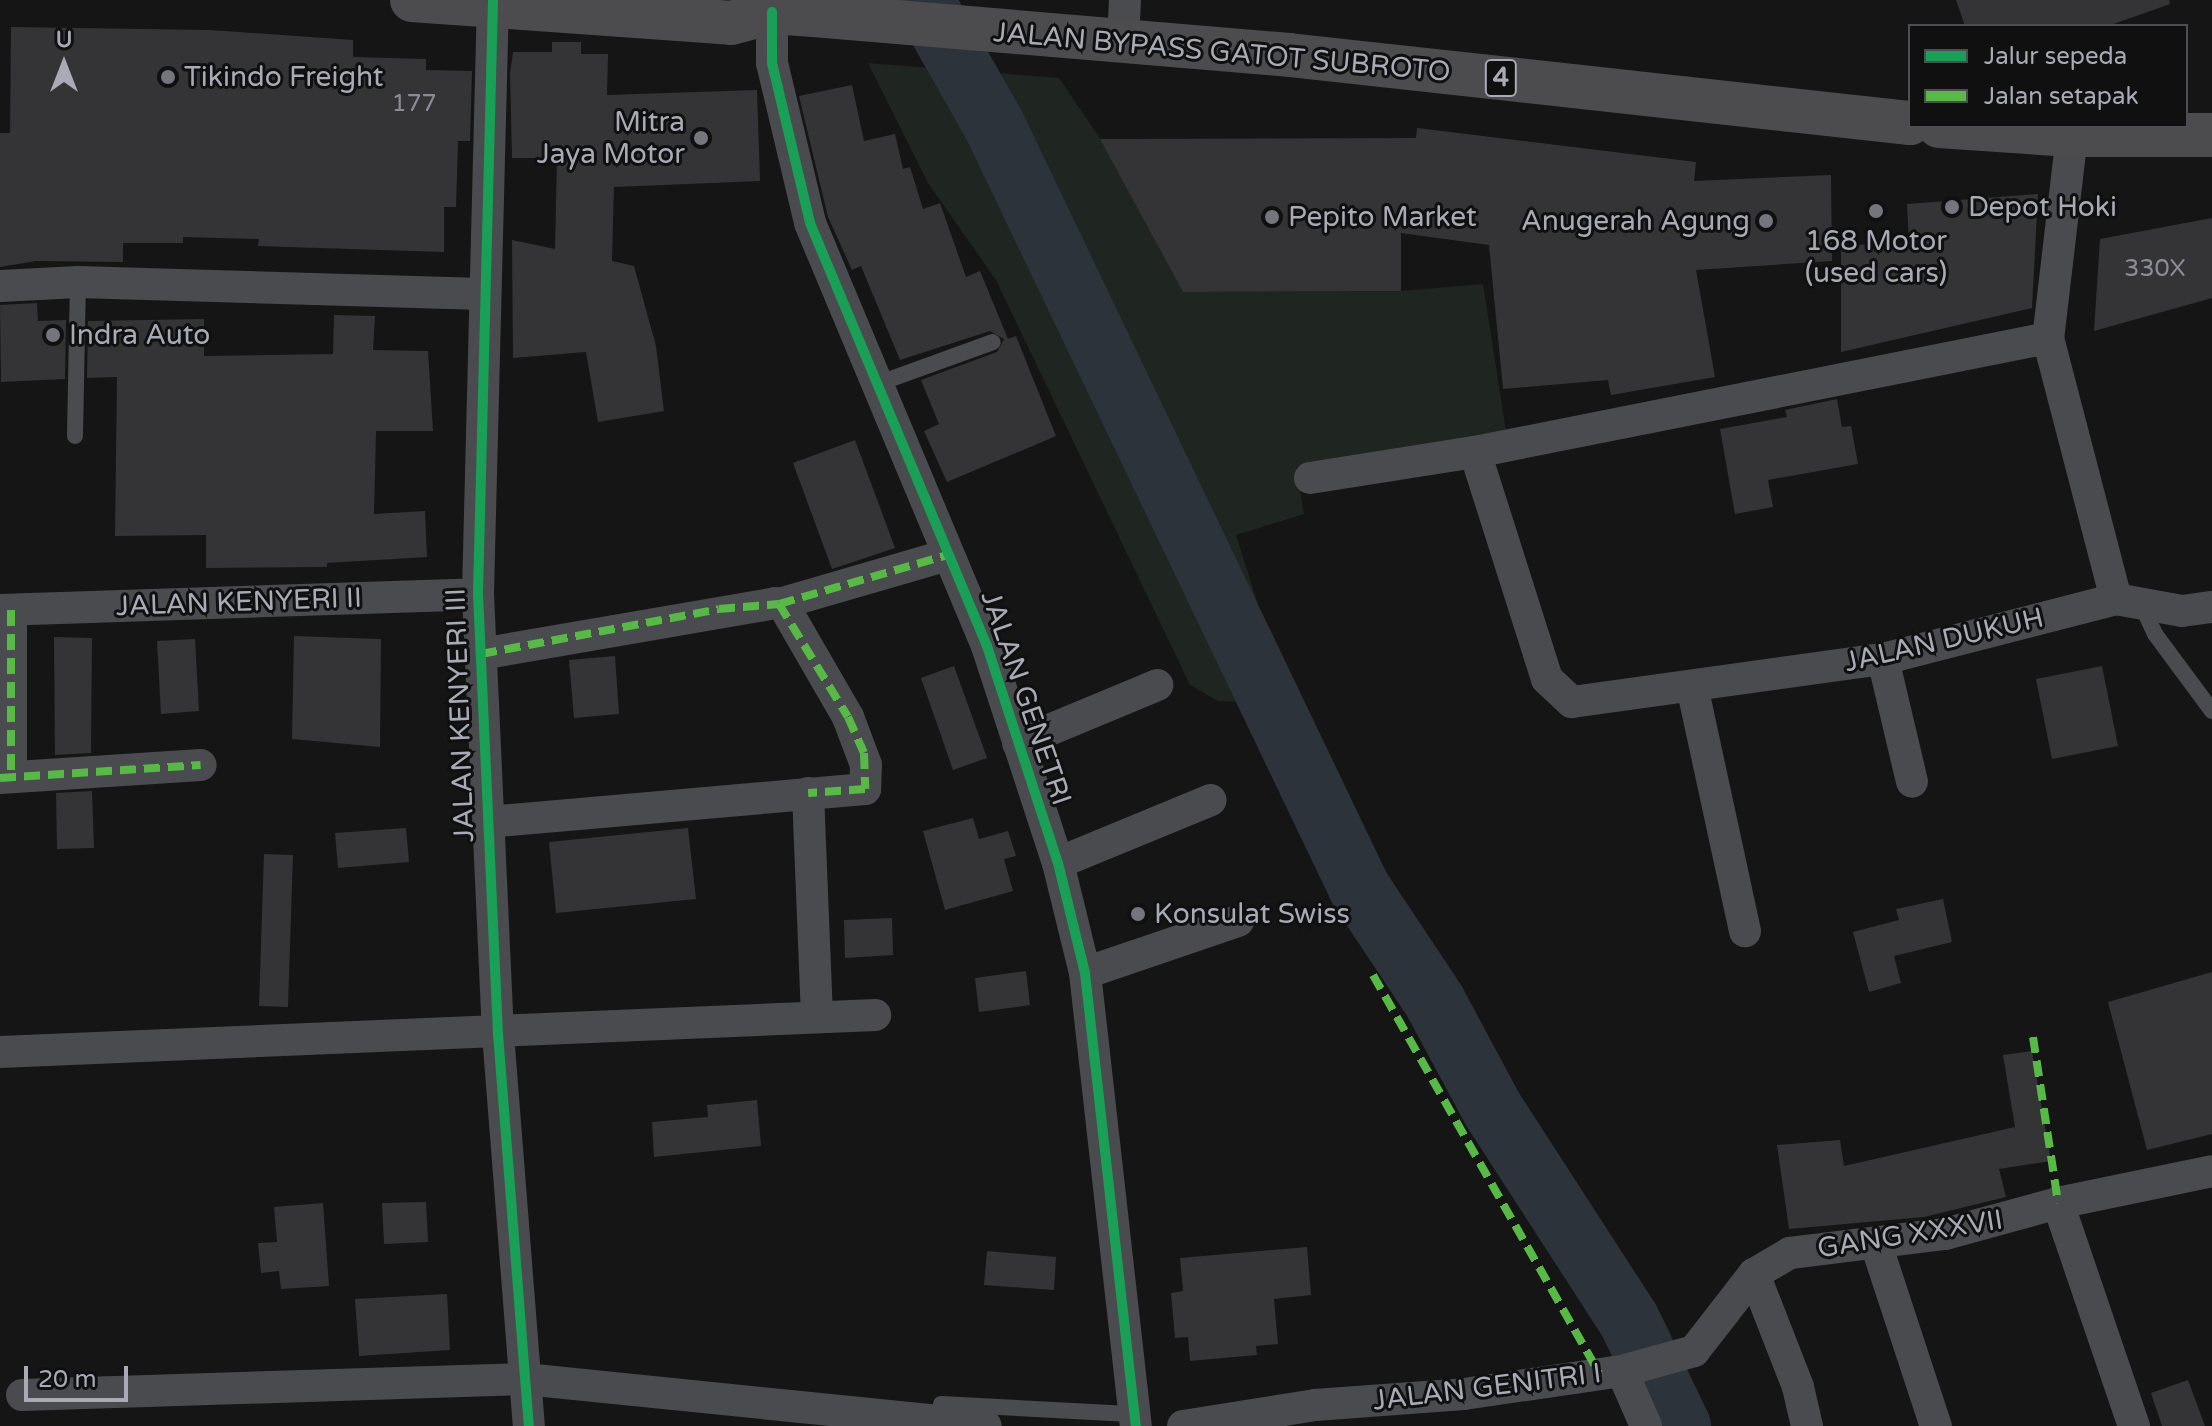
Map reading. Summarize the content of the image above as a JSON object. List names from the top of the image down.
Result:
{
  "streets": {
    "highway": ["JALAN BYPASS GATOT SUBROTO", "4"],
    "street": [
      "JALAN KENYERI II",
      "JALAN DUKUH",
      "JALAN GENETRI",
      "JALAN KENYERI III",
      "GANG XXXVII",
      "JALAN GENITRI I"
    ]
  },
  "crossings": [
    ["JALAN BYPASS GATOT SUBROTO", "JALAN GENETRI"],
    ["JALAN BYPASS GATOT SUBROTO", "JALAN KENYERI III"],
    ["JALAN KENYERI II", "JALAN KENYERI III"],
    ["GANG XXXVII", "JALAN GENITRI I"]
  ],
  "places": [
    "Tikindo Freight",
    "Mitra Jaya Motor",
    "Depot Hoki",
    "168 Motor (used cars)",
    "Pepito Market",
    "Anugerah Agung",
    "Indra Auto",
    "Konsulat Swiss"
  ],
  "house_numbers": ["177", "330X"],
  "legend": ["Jalur sepeda", "Jalan setapak"],
  "scale_bar": "20 m",
  "north": "top"
}
